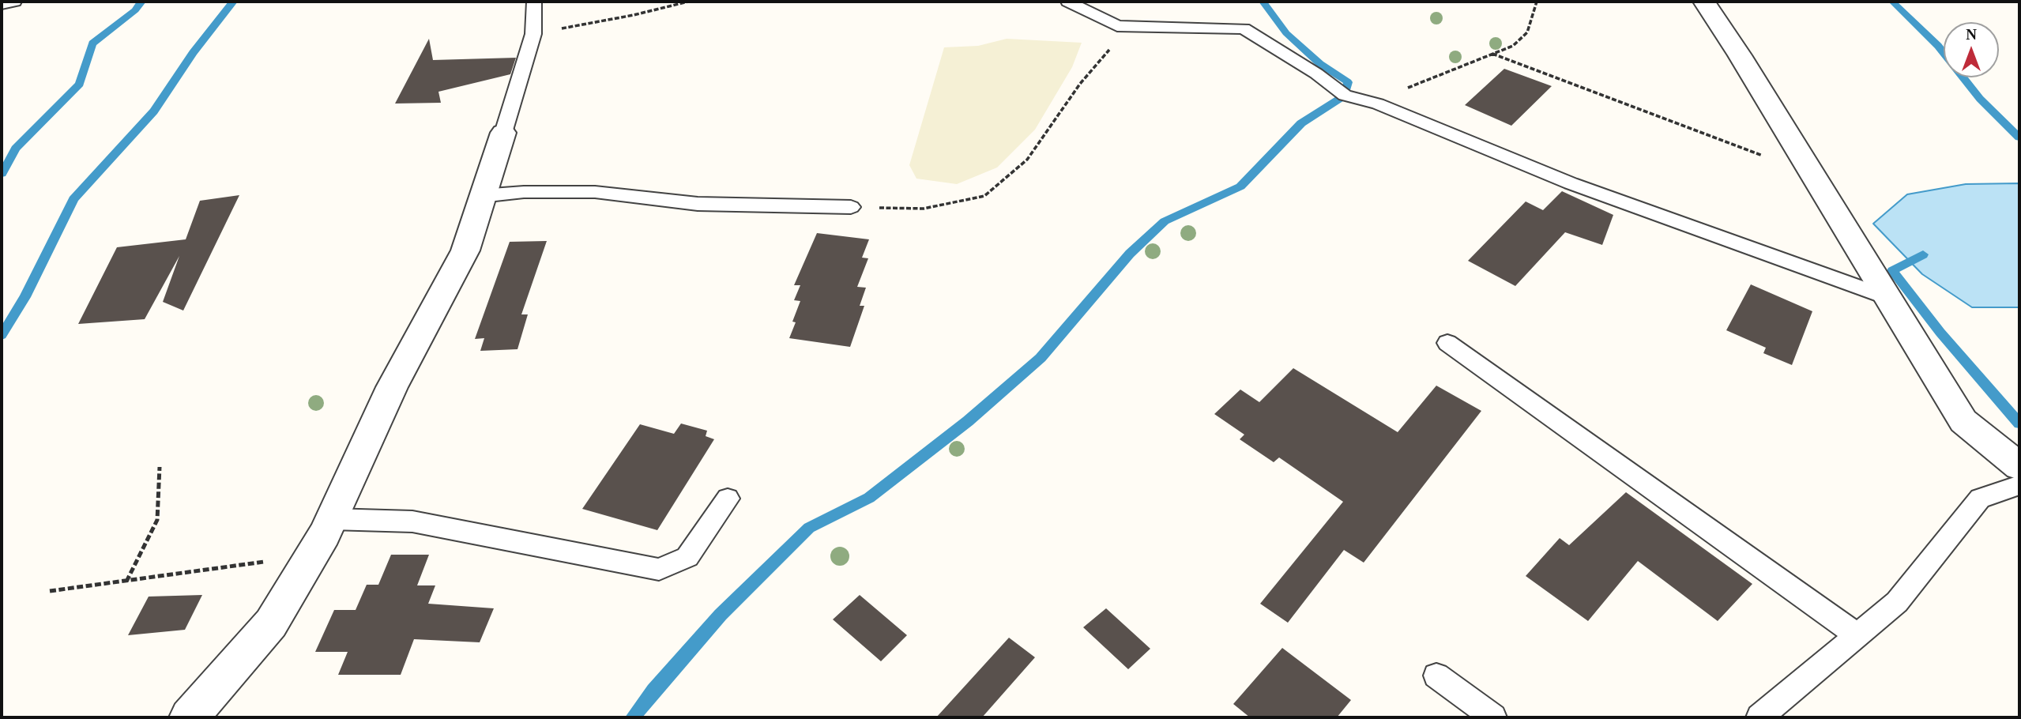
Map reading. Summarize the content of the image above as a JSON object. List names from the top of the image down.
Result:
{
  "north": "top"
}
